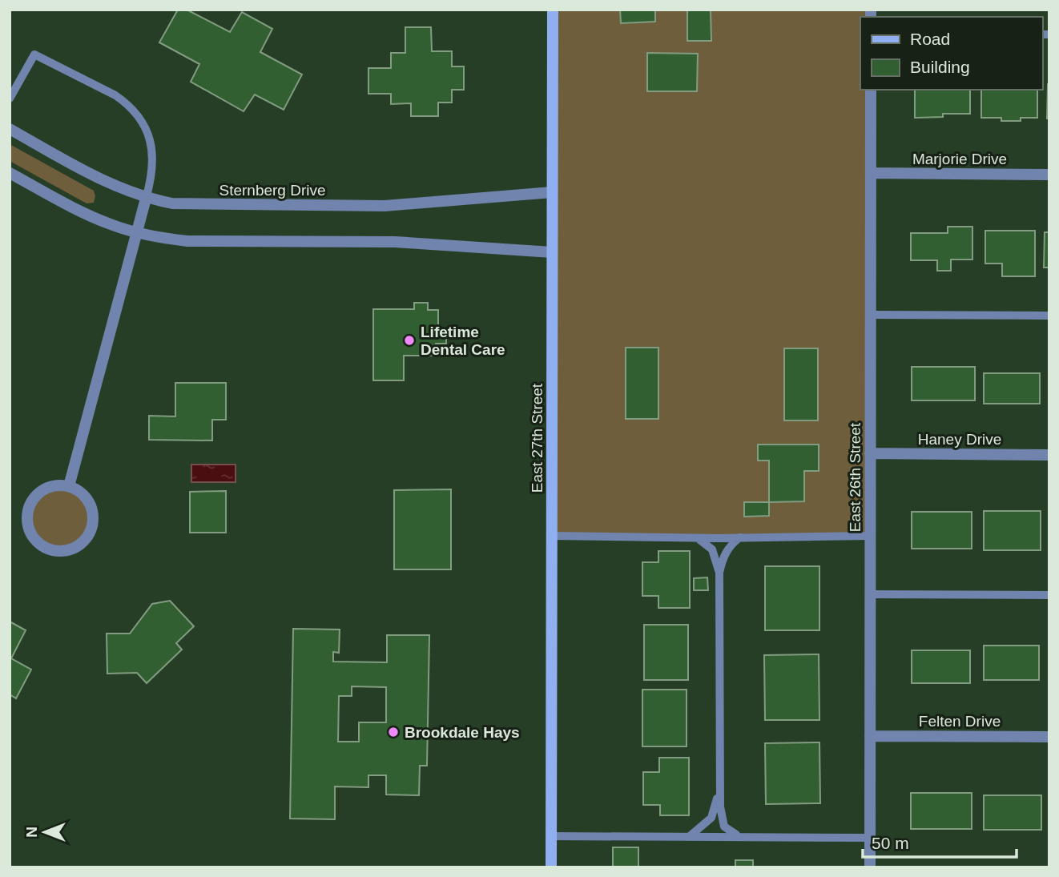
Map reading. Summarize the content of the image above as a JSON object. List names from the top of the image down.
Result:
{
  "streets": {
    "main road": ["East 27th Street"],
    "street": [
      "Marjorie Drive",
      "Sternberg Drive",
      "Haney Drive",
      "East 26th Street",
      "Felten Drive"
    ]
  },
  "crossings": [
    ["Marjorie Drive", "East 26th Street"],
    ["Sternberg Drive", "East 27th Street"],
    ["Haney Drive", "East 26th Street"],
    ["East 26th Street", "Felten Drive"]
  ],
  "places": ["Lifetime Dental Care", "Brookdale Hays"],
  "legend": ["Road", "Building"],
  "scale_bar": "50 m",
  "north": "left"
}
